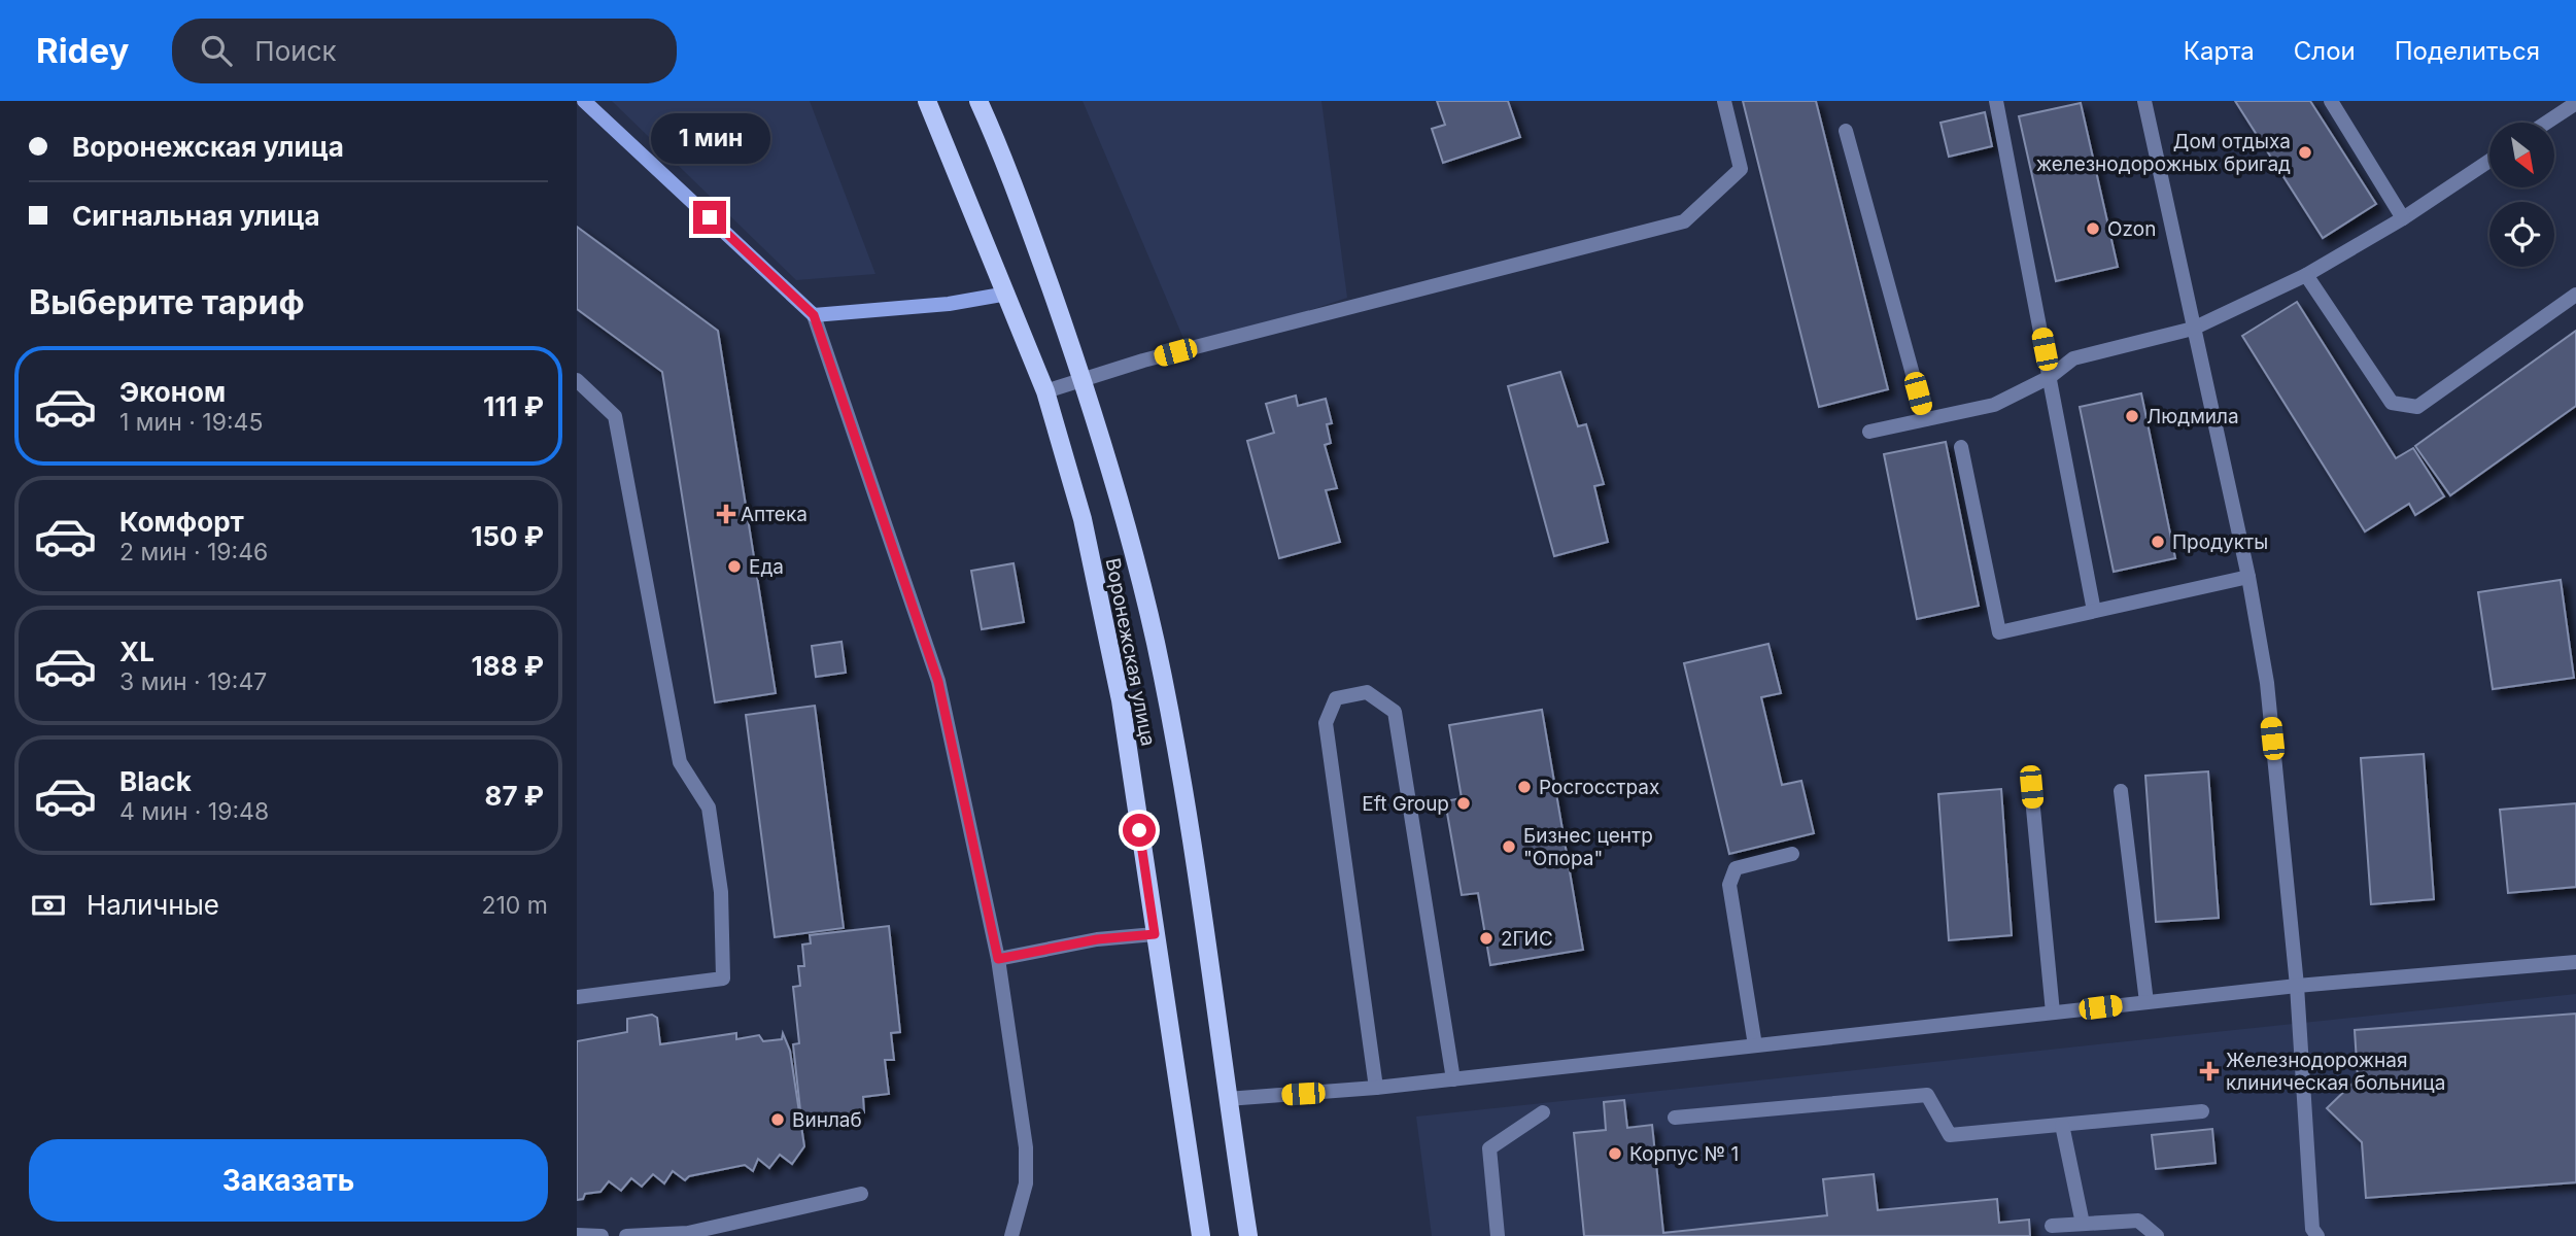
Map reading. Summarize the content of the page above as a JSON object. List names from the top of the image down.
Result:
{
  "streets": {
    "main road": ["Воронежская улица"]
  },
  "places": {
    "other": [
      "Дом отдыха железнодорожных бригад",
      "Ozon",
      "Людмила",
      "Продукты",
      "Еда",
      "Росгосстрах",
      "Eft Group",
      "Бизнес центр \"Опора\"",
      "2ГИС",
      "Винлаб",
      "Корпус № 1"
    ],
    "health": ["Аптека", "Железнодорожная клиническая больница"]
  },
  "north": "bottom right",
  "page": {
    "header": "Ridey",
    "search": "Поиск",
    "nav": ["Карта", "Слои", "Поделиться"],
    "banner": ["Воронежская улица", "Сигнальная улица"],
    "bubble": "1 мин",
    "heading": "Выберите тариф",
    "list": [
      {
        "name": "Эконом",
        "note": "1 мин · 19:45",
        "value": "111 ₽"
      },
      {
        "name": "Комфорт",
        "note": "2 мин · 19:46",
        "value": "150 ₽"
      },
      {
        "name": "XL",
        "note": "3 мин · 19:47",
        "value": "188 ₽"
      },
      {
        "name": "Black",
        "note": "4 мин · 19:48",
        "value": "87 ₽"
      }
    ],
    "pay": ["Наличные", "210 m"],
    "buttons": "Заказать"
  }
}
